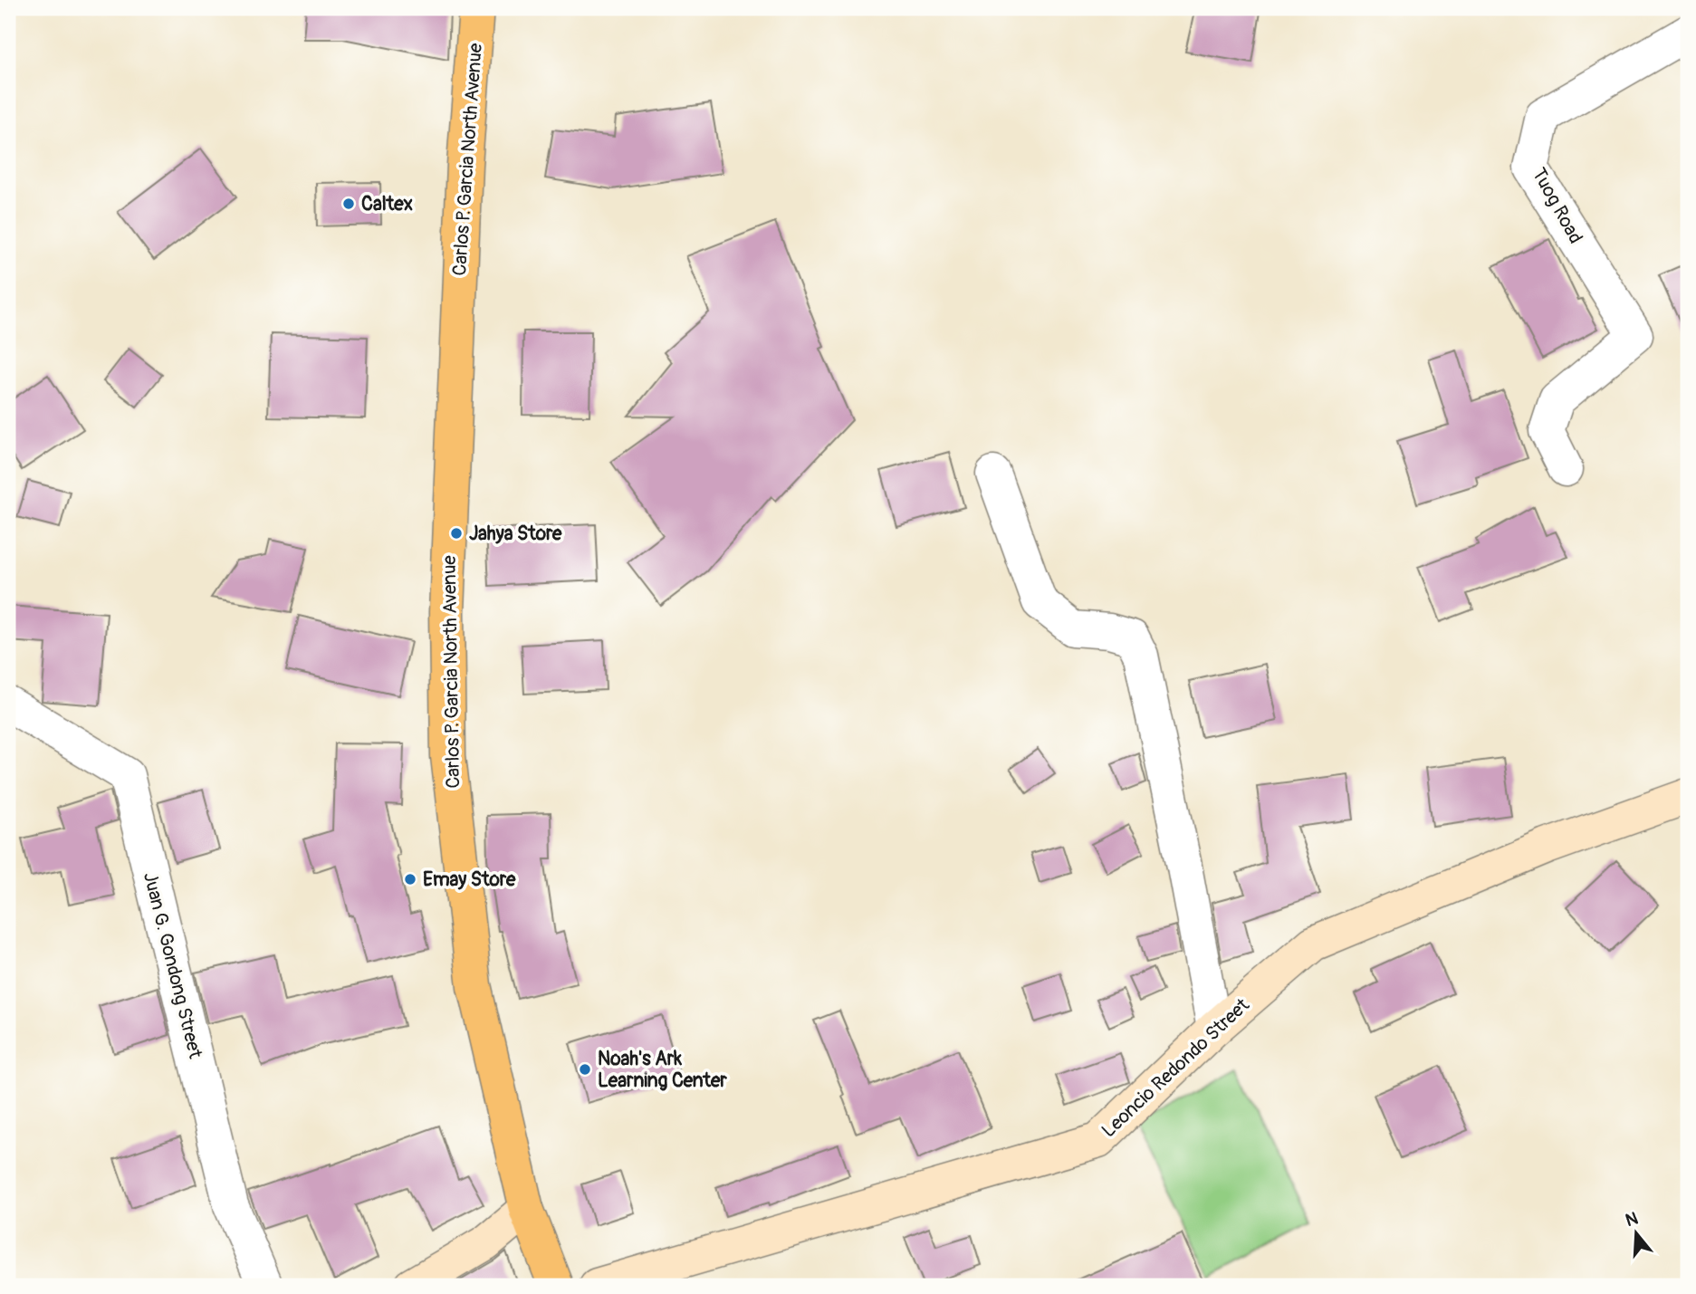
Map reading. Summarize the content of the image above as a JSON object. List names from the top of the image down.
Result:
{
  "streets": {
    "main road": ["Carlos P. Garcia North Avenue"],
    "street": ["Tuog Road", "Juan G. Gondong Street", "Leoncio Redondo Street"]
  },
  "places": [
    "Caltex",
    "Jahya Store",
    "Emay Store",
    "Noah's Ark Learning Center"
  ],
  "north": "top"
}
